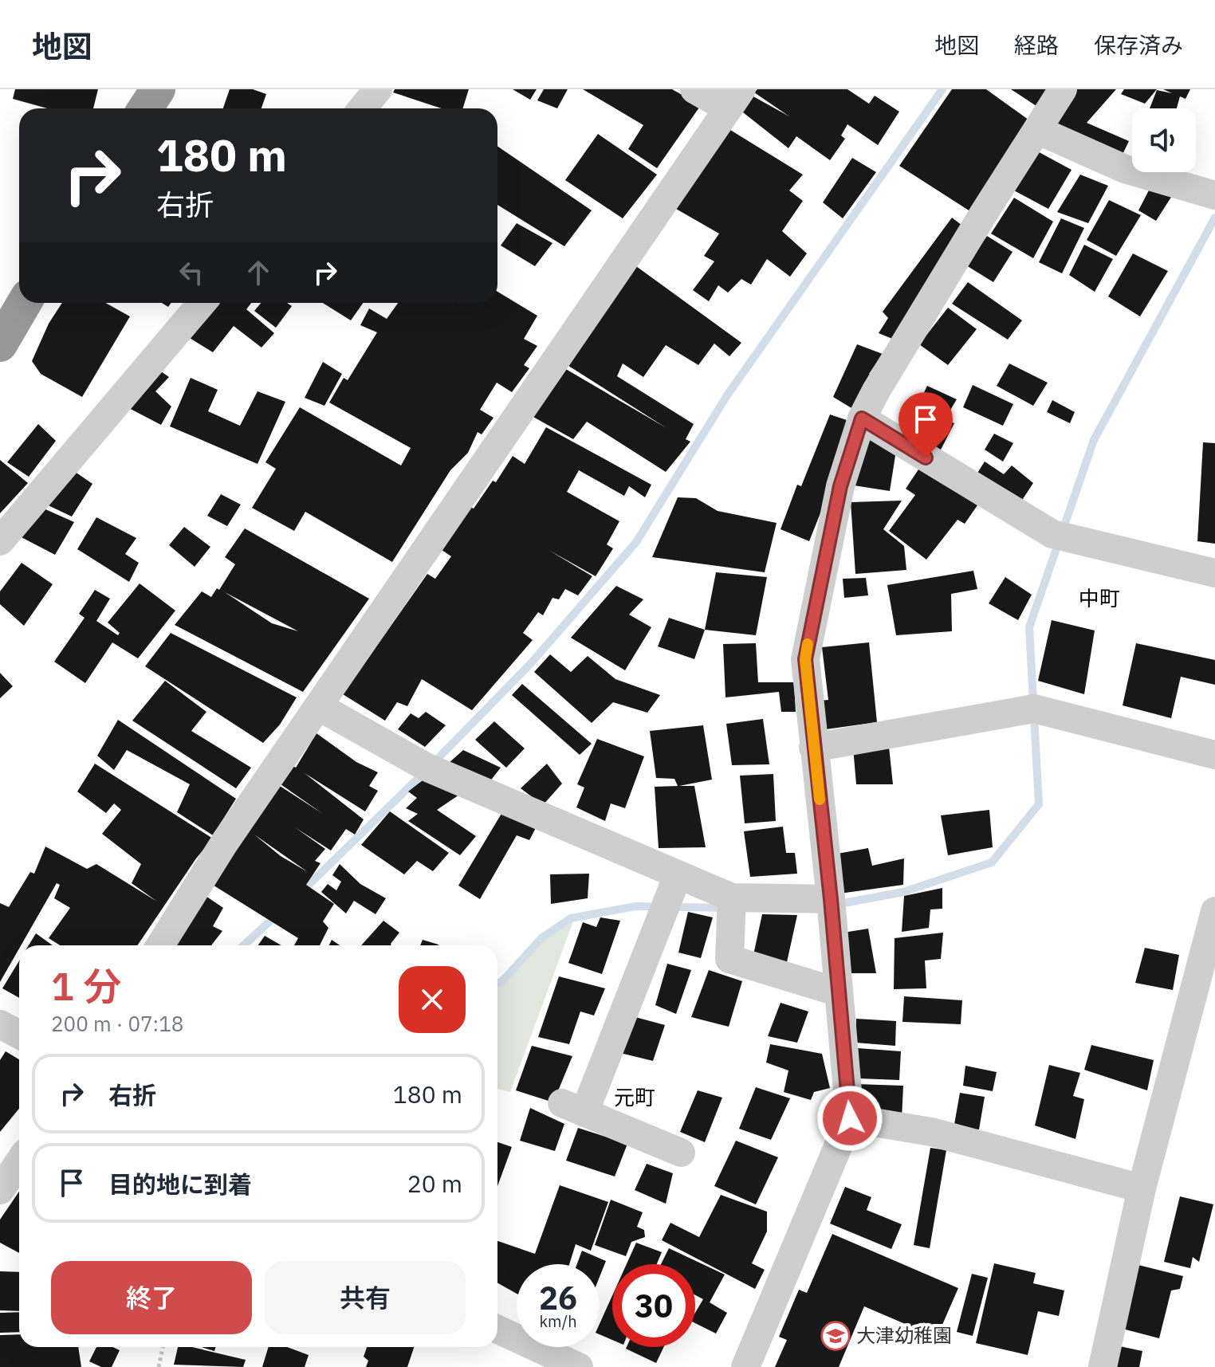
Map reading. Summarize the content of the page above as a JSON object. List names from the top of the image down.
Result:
{
  "districts": ["中町", "元町"],
  "places": {
    "school or university": ["大津幼稚園"]
  },
  "page": {
    "header": "地図",
    "nav": ["地図", "経路", "保存済み"],
    "turn": ["180 m", "右折"],
    "heading": ["1 分", "200 m · 07:18"],
    "list": [
      {
        "name": "右折",
        "value": "180 m"
      },
      {
        "name": "目的地に到着",
        "value": "20 m"
      }
    ],
    "buttons": ["終了", "共有"],
    "speed": "26 km/h",
    "limit": "30"
  }
}
